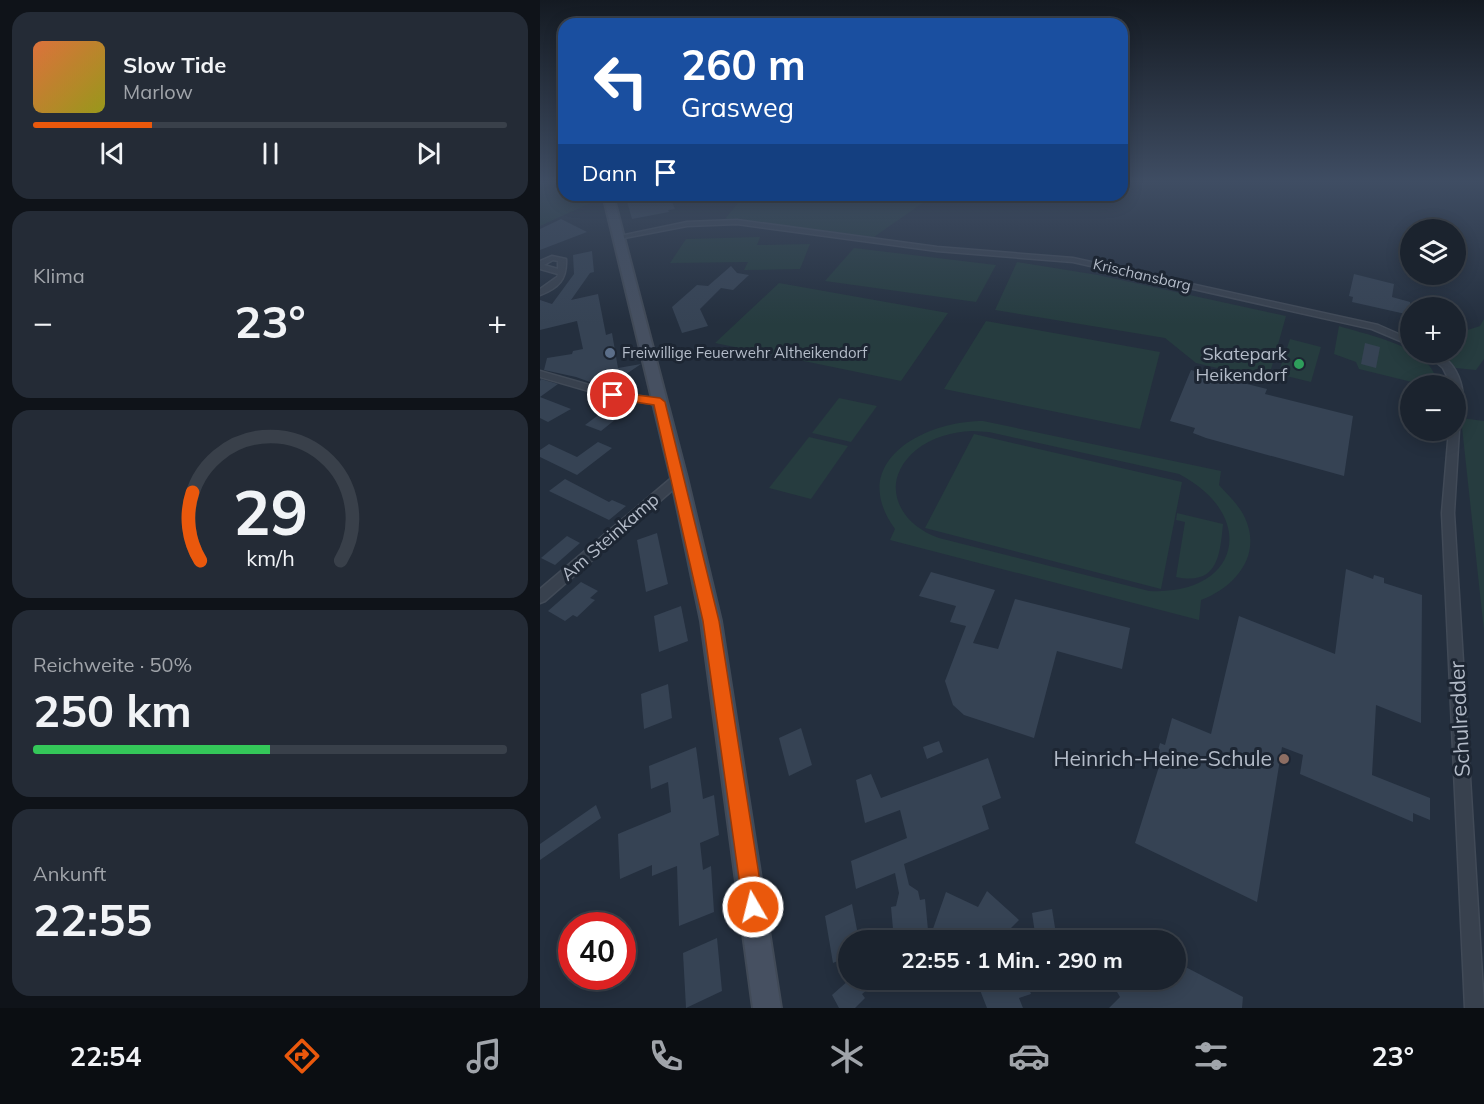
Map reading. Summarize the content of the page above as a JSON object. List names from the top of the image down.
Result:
{
  "streets": {
    "street": ["Krischansbarg", "Am Steinkamp", "Schulredder"]
  },
  "places": ["Freiwillige Feuerwehr Altheikendorf", "Skatepark Heikendorf", "Heinrich-Heine-Schule"],
  "page": {
    "turn": ["260 m", "Grasweg"],
    "song": ["Slow Tide", "Marlow"],
    "then": "Dann",
    "tile": [
      "Klima",
      ["Reichweite · 50%", "250 km"],
      ["Ankunft", "22:55"]
    ],
    "map_buttons": ["+", "−"],
    "heat": ["−", "23°", "+"],
    "limit": "40",
    "trip": "22:55 · 1 Min. · 290 m",
    "tabs": ["22:54", "23°"],
    "gauge": ["29", "km/h"]
  }
}
